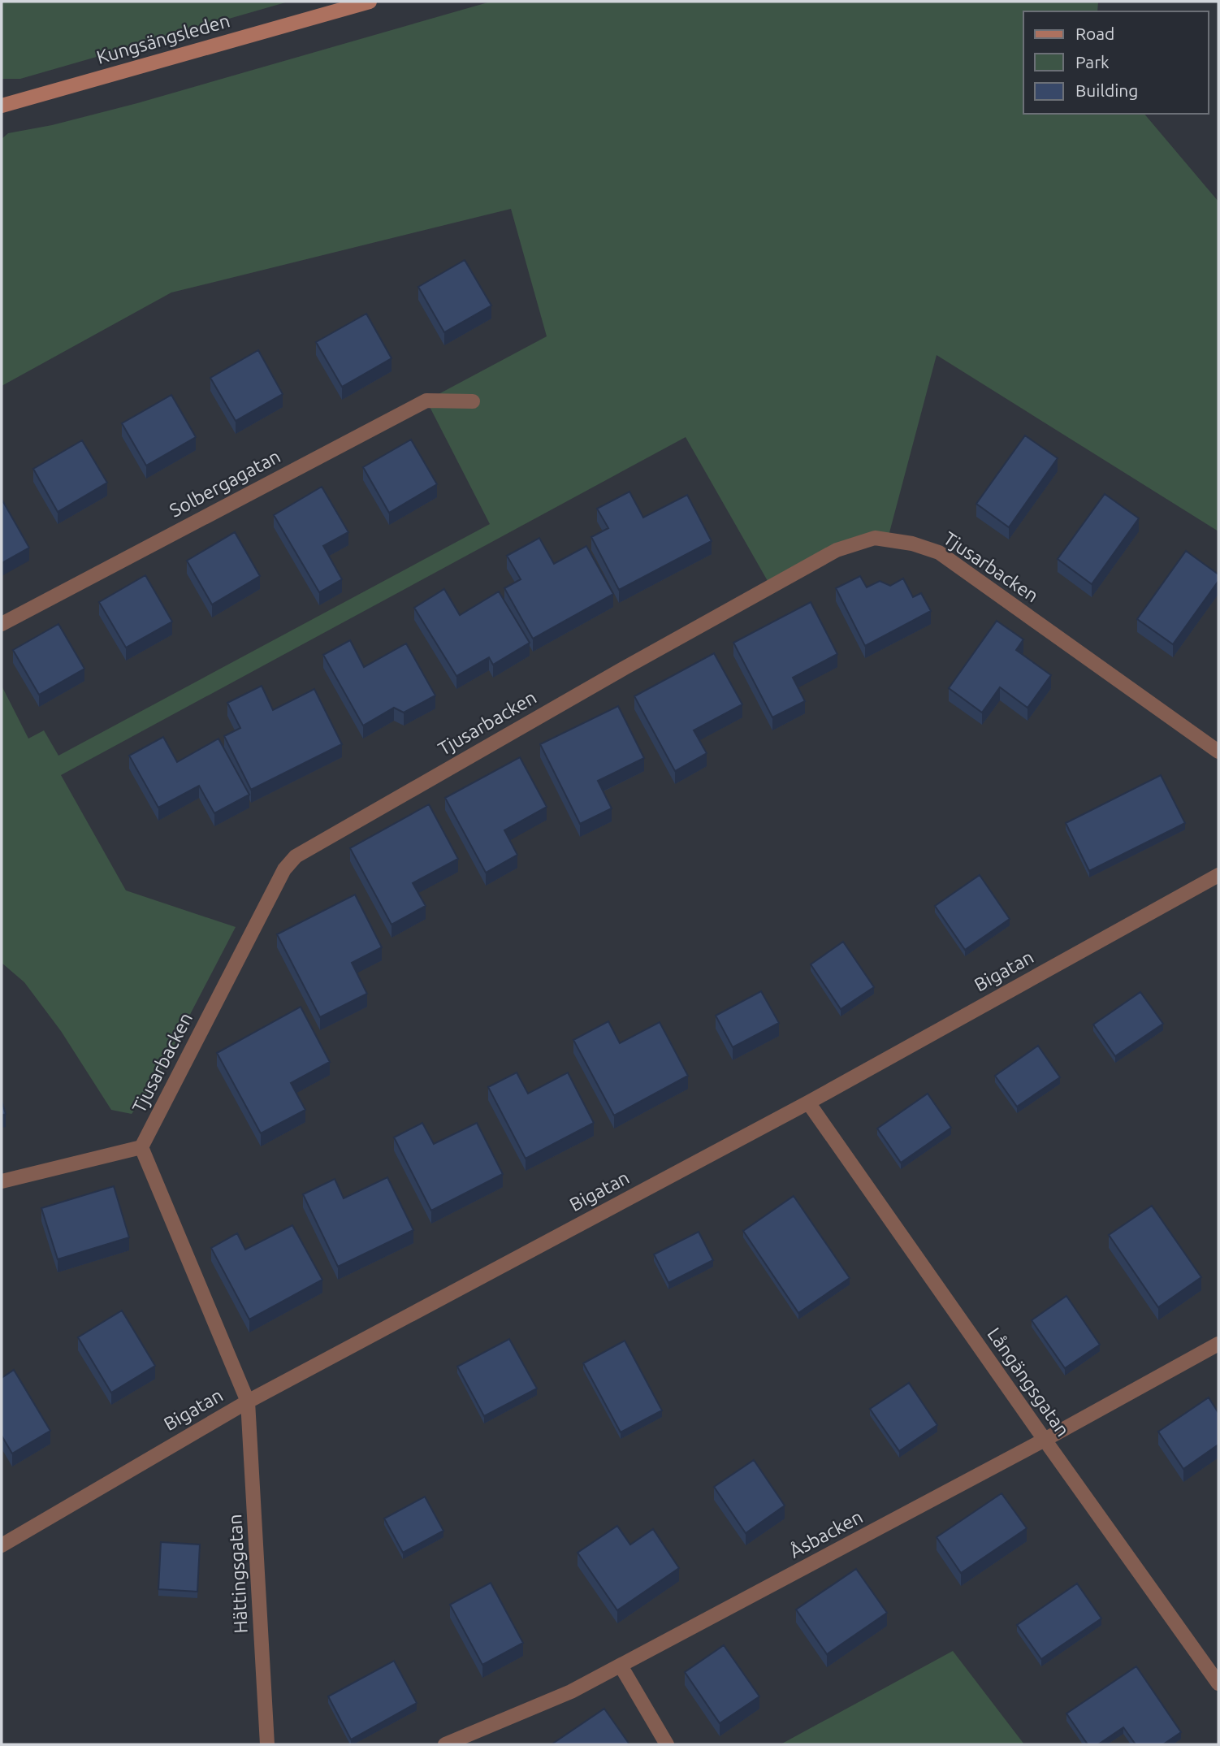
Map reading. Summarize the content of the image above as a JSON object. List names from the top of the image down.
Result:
{
  "streets": {
    "main road": ["Kungsängsleden"],
    "street": [
      "Solbergagatan",
      "Tjusarbacken",
      "Bigatan",
      "Långängsgatan",
      "Åsbacken",
      "Hättingsgatan"
    ]
  },
  "crossings": [
    ["Bigatan", "Långängsgatan"],
    ["Bigatan", "Hättingsgatan"],
    ["Långängsgatan", "Åsbacken"]
  ],
  "legend": ["Road", "Park", "Building"]
}
